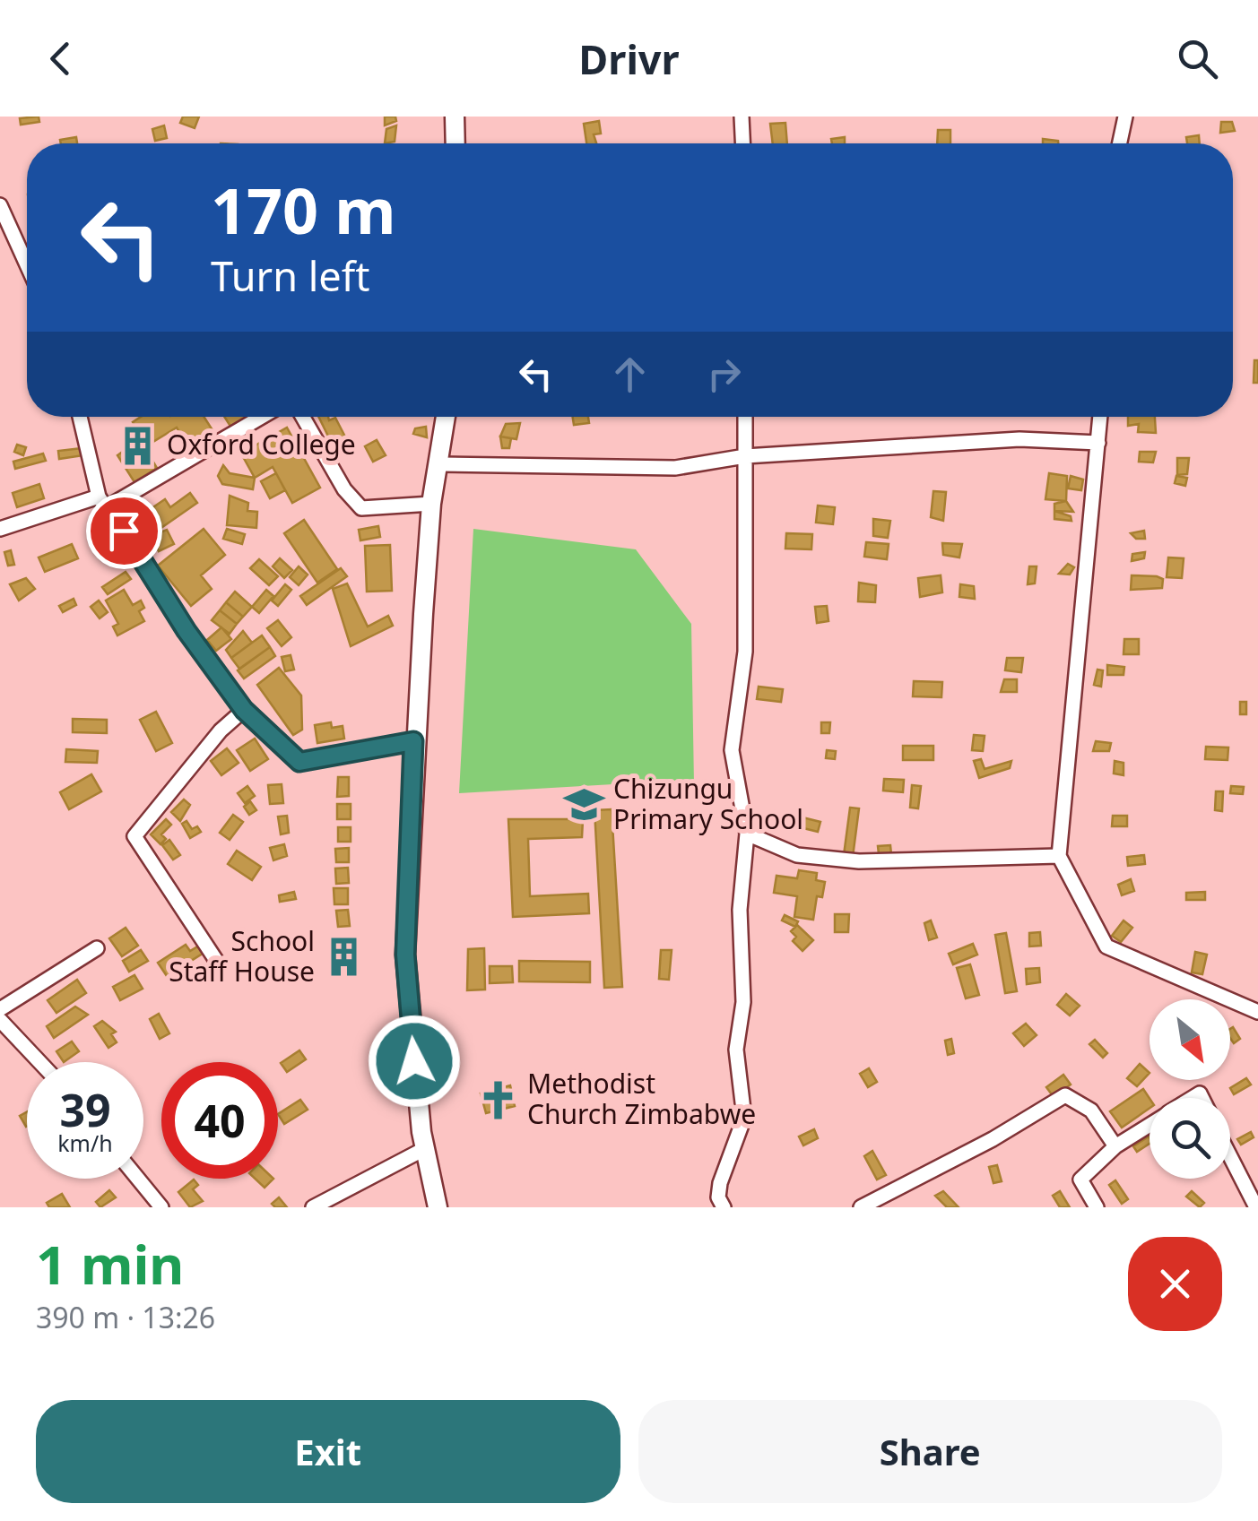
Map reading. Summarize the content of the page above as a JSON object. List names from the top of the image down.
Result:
{
  "places": {
    "building": ["Oxford College", "School Staff House"],
    "school or university": ["Chizungu Primary School"],
    "church": ["Methodist Church Zimbabwe"]
  },
  "north": "bottom right",
  "page": {
    "header": "Drivr",
    "turn": ["170 m", "Turn left"],
    "speed": "39 km/h",
    "limit": "40",
    "heading": ["1 min", "390 m · 13:26"],
    "buttons": ["Exit", "Share"]
  }
}
